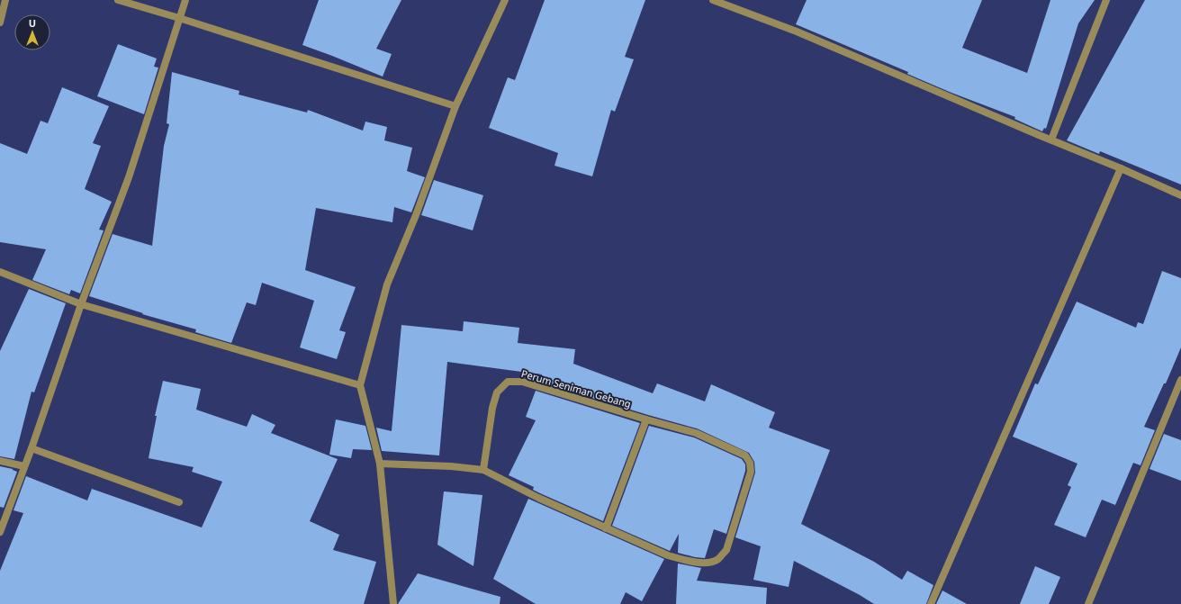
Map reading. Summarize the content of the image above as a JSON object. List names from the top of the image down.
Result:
{
  "streets": {
    "street": ["Perum Seniman Gebang"]
  },
  "north": "top"
}
